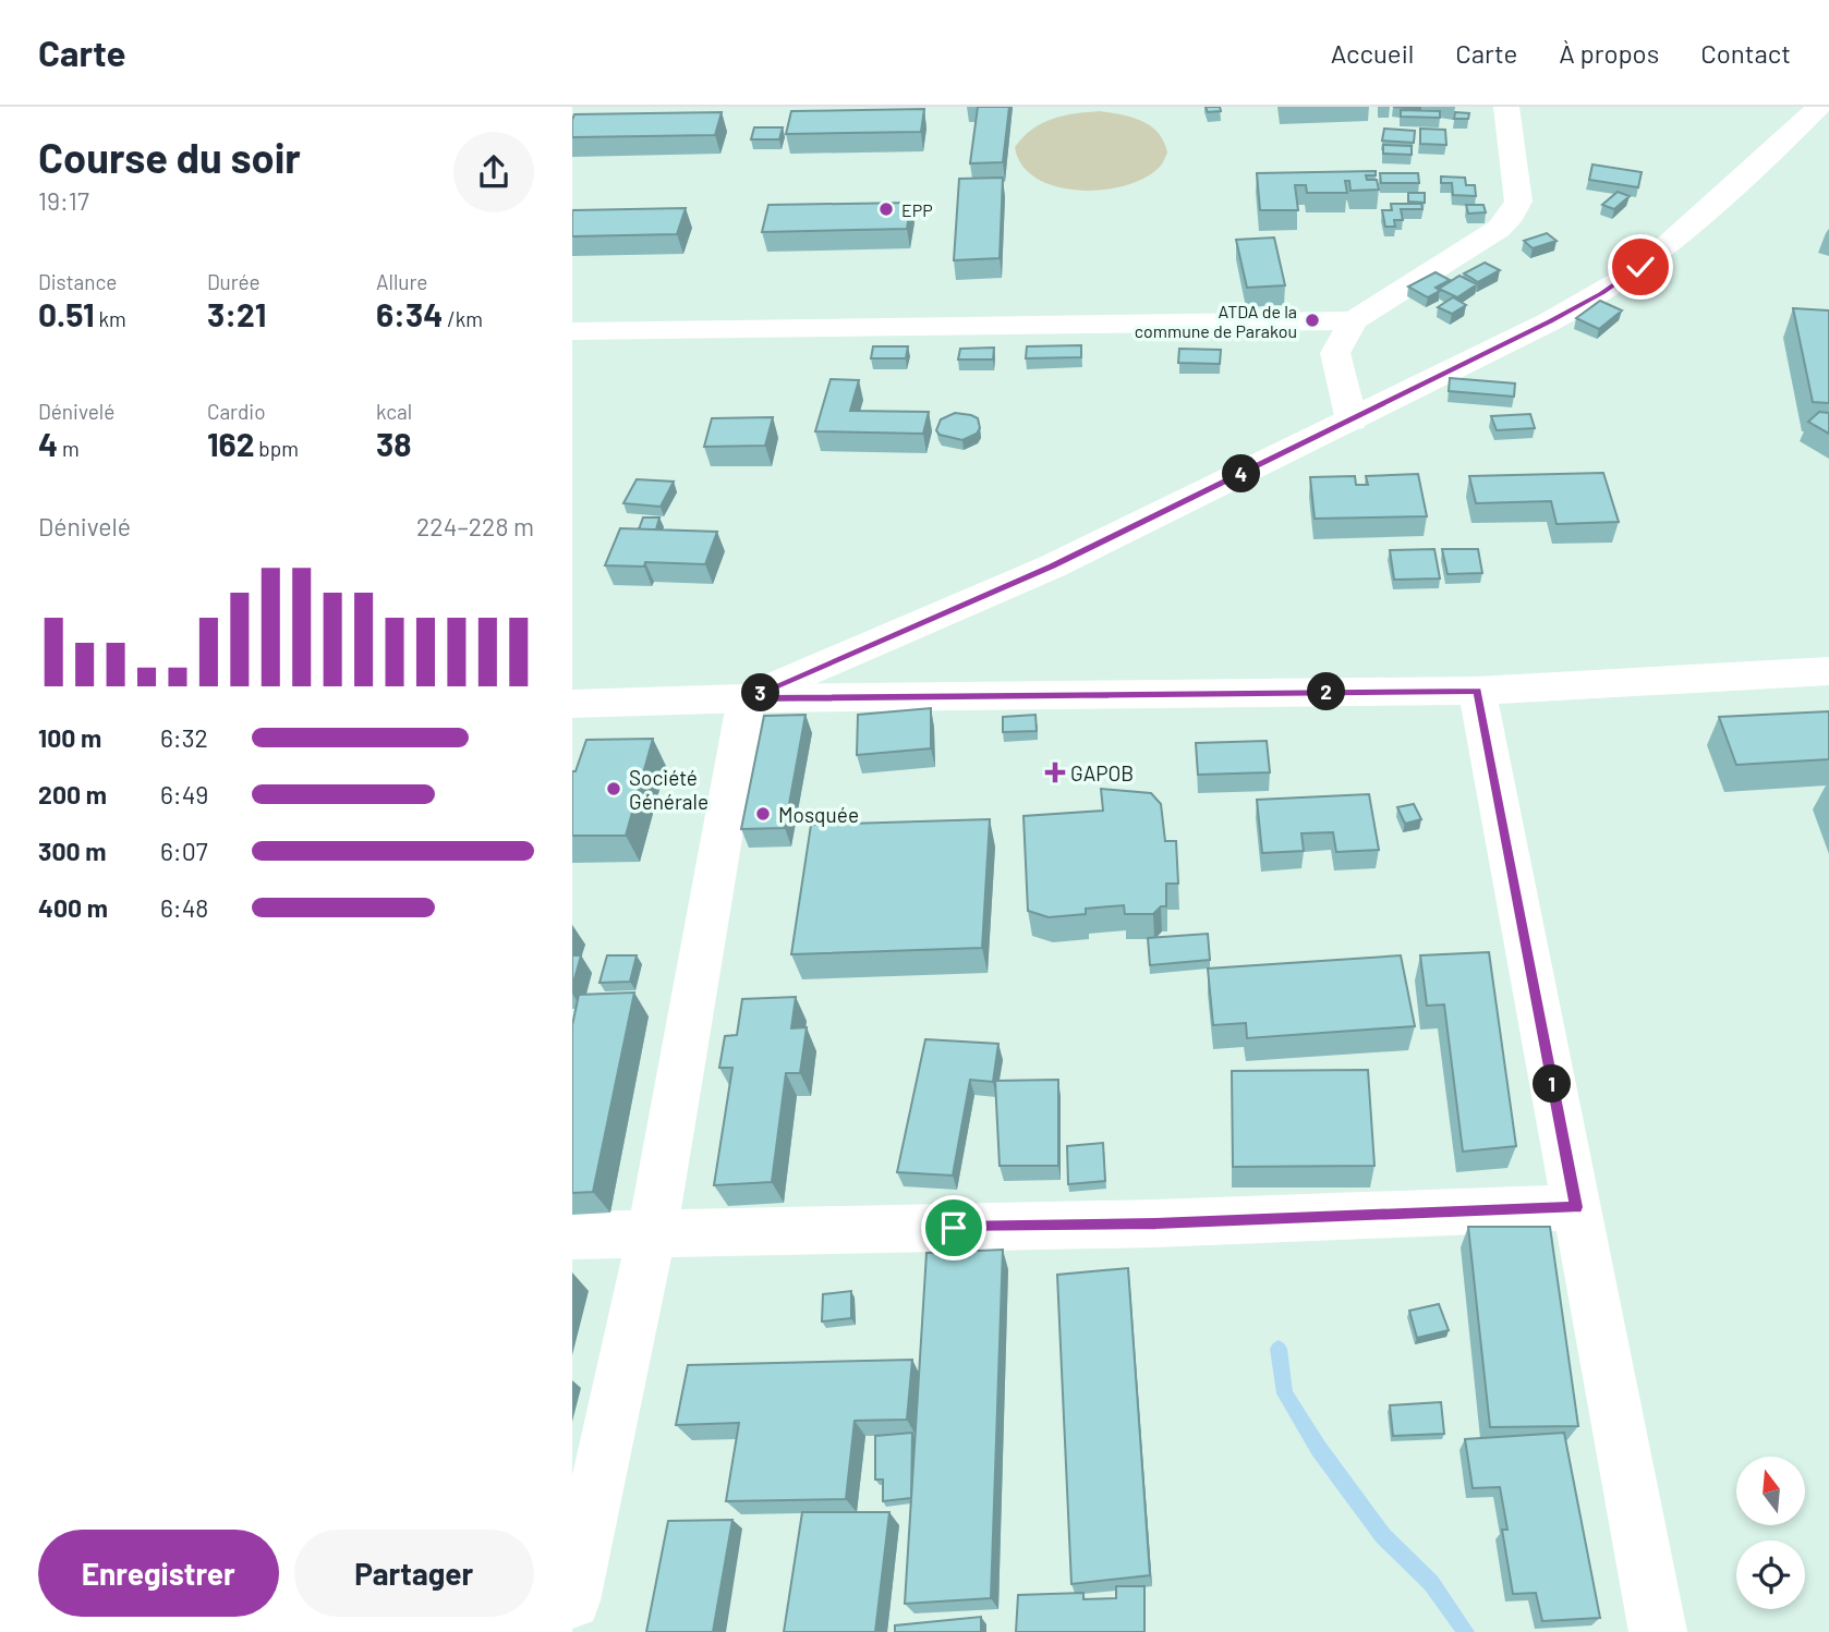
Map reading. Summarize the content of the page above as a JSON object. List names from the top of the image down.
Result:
{
  "places": {
    "other": [
      "EPP",
      "ATDA de la commune de Parakou",
      "Société Générale",
      "Mosquée"
    ],
    "health": ["GAPOB"]
  },
  "north": "top",
  "page": {
    "header": "Carte",
    "nav": [
      "Accueil",
      "Carte",
      "À propos",
      "Contact"
    ],
    "heading": ["Course du soir", "19:17"],
    "stats": [
      ["Distance", "0.51 km"],
      ["Durée", "3:21"],
      ["Allure", "6:34 /km"],
      ["Dénivelé", "4 m"],
      ["Cardio", "162 bpm"],
      ["kcal", "38"]
    ],
    "pins": [
      "4",
      "2",
      "3",
      "1"
    ],
    "chart": ["Dénivelé", "224–228 m"],
    "list": [
      {
        "name": "100 m",
        "note": "6:32"
      },
      {
        "name": "200 m",
        "note": "6:49"
      },
      {
        "name": "300 m",
        "note": "6:07"
      },
      {
        "name": "400 m",
        "note": "6:48"
      }
    ],
    "buttons": ["Enregistrer", "Partager"]
  }
}
